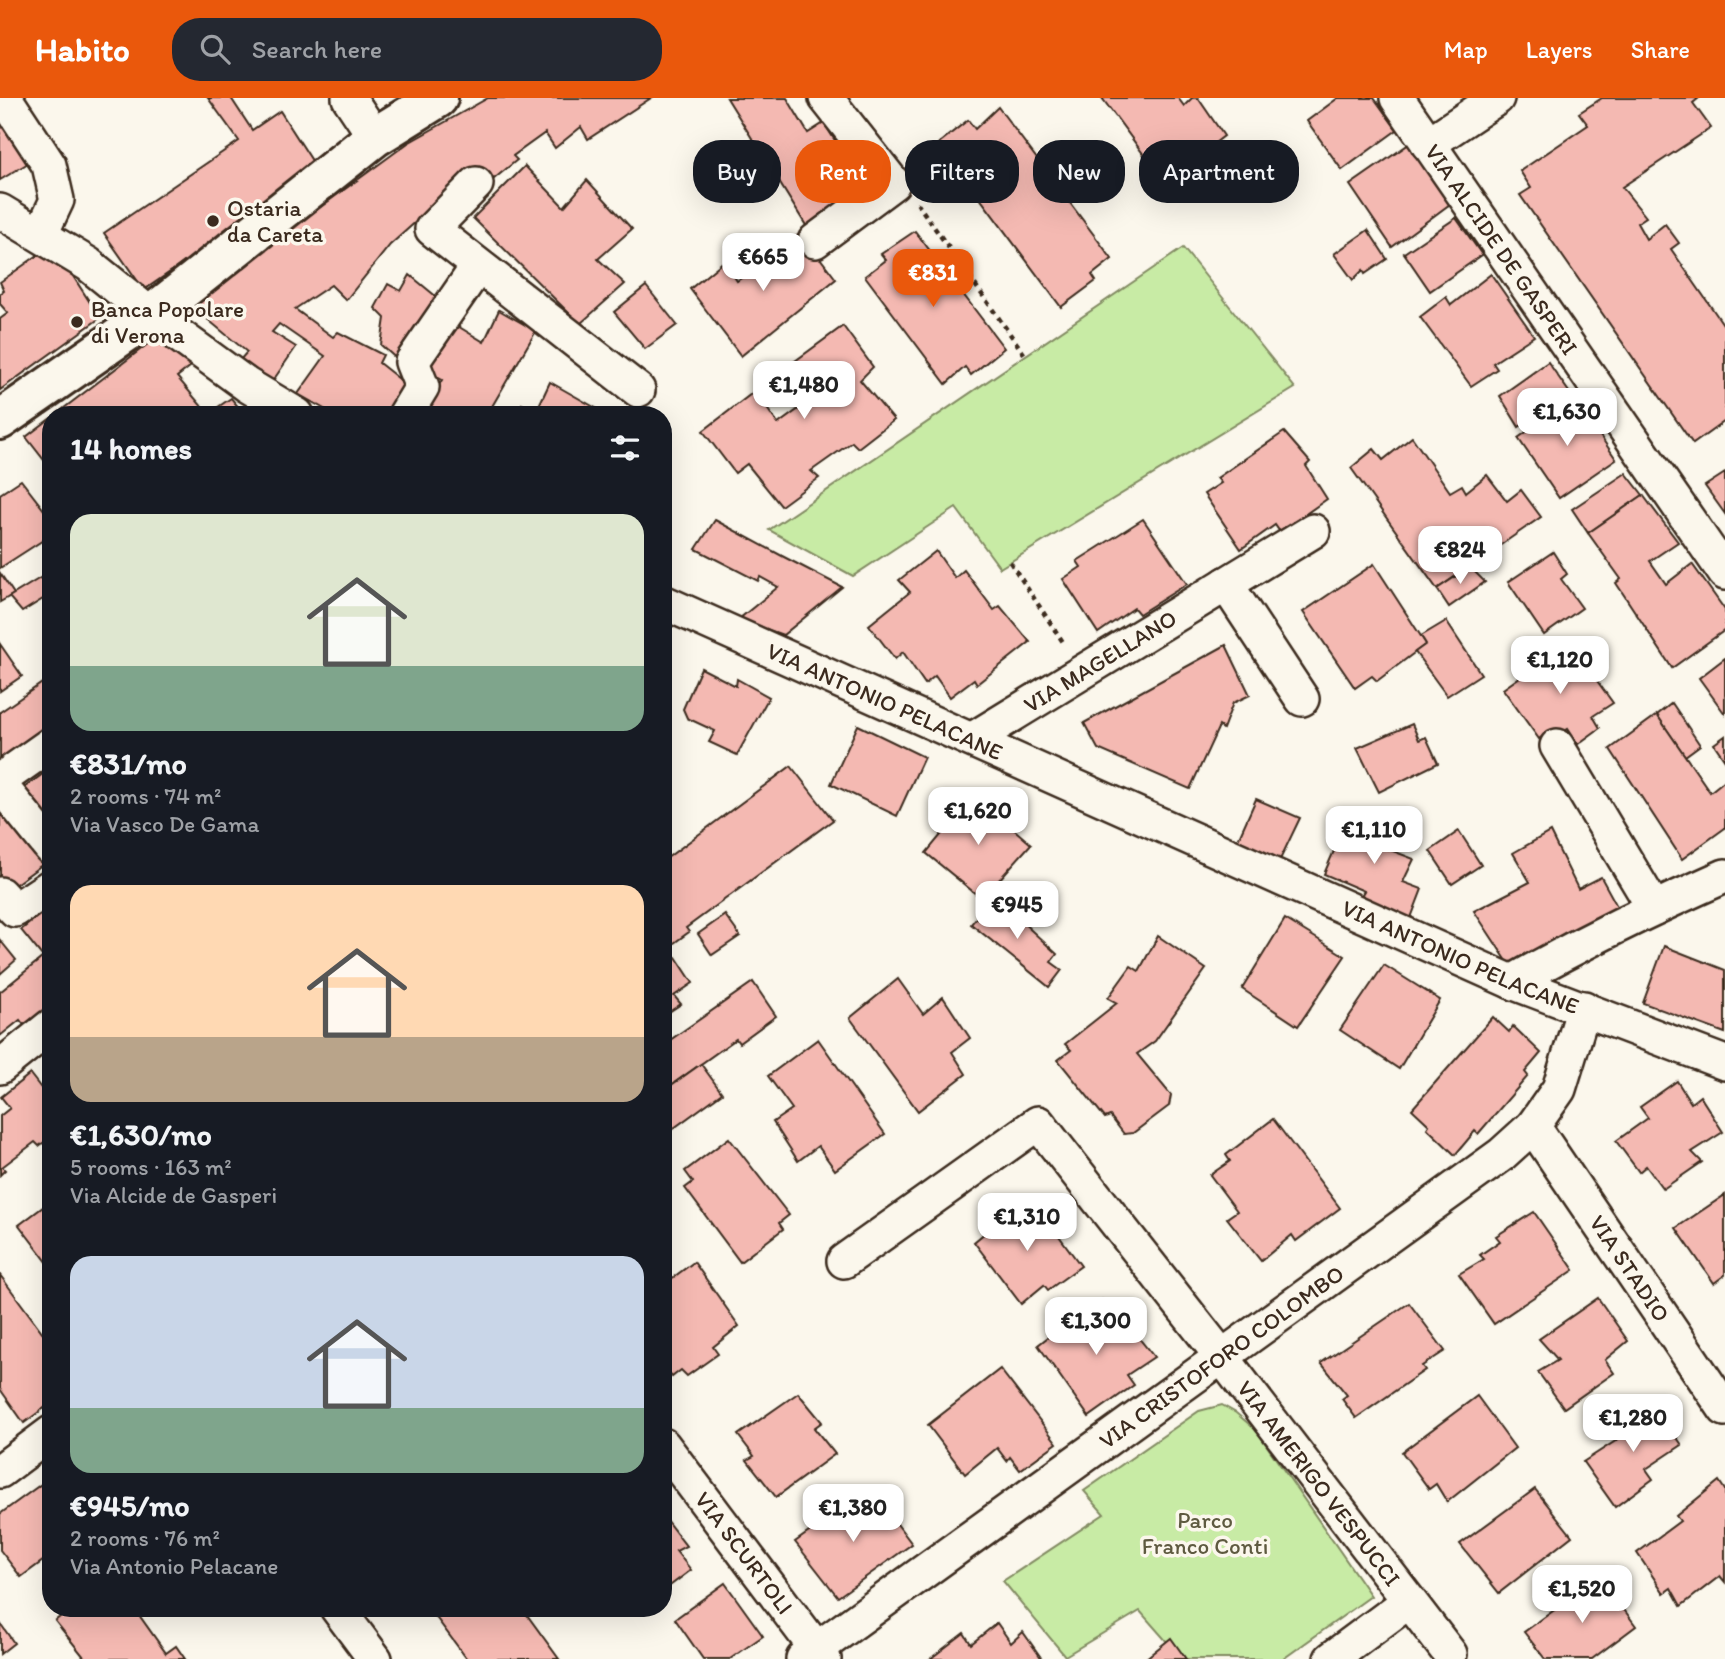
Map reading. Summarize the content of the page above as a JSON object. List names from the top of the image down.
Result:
{
  "streets": {
    "street": [
      "VIA ALCIDE DE GASPERI",
      "VIA MAGELLANO",
      "VIA ANTONIO PELACANE",
      "VIA STADIO",
      "VIA CRISTOFORO COLOMBO",
      "VIA AMERIGO VESPUCCI",
      "VIA SCURTOLI"
    ]
  },
  "crossings": [
    ["VIA MAGELLANO", "VIA ANTONIO PELACANE"],
    ["VIA ANTONIO PELACANE", "VIA CRISTOFORO COLOMBO"],
    ["VIA STADIO", "VIA CRISTOFORO COLOMBO"],
    ["VIA CRISTOFORO COLOMBO", "VIA AMERIGO VESPUCCI"],
    ["VIA CRISTOFORO COLOMBO", "VIA SCURTOLI"]
  ],
  "parks": ["Parco Franco Conti"],
  "places": ["Ostaria da Careta", "Banca Popolare di Verona"],
  "page": {
    "header": "Habito",
    "search": "Search here",
    "nav": ["Map", "Layers", "Share"],
    "chip": [
      "Buy",
      "Rent",
      "Filters",
      "New",
      "Apartment"
    ],
    "price": [
      "€665",
      "€831",
      "€1,480",
      "€1,630",
      "€824",
      "€1,120",
      "€1,620",
      "€1,110",
      "€945",
      "€1,310",
      "€1,300",
      "€1,280",
      "€1,380",
      "€1,520"
    ],
    "heading": "14 homes",
    "list": [
      {
        "name": "€831/mo",
        "note": "2 rooms · 74 m² · Via Vasco De Gama"
      },
      {
        "name": "€1,630/mo",
        "note": "5 rooms · 163 m² · Via Alcide de Gasperi"
      },
      {
        "name": "€945/mo",
        "note": "2 rooms · 76 m² · Via Antonio Pelacane"
      }
    ]
  }
}
